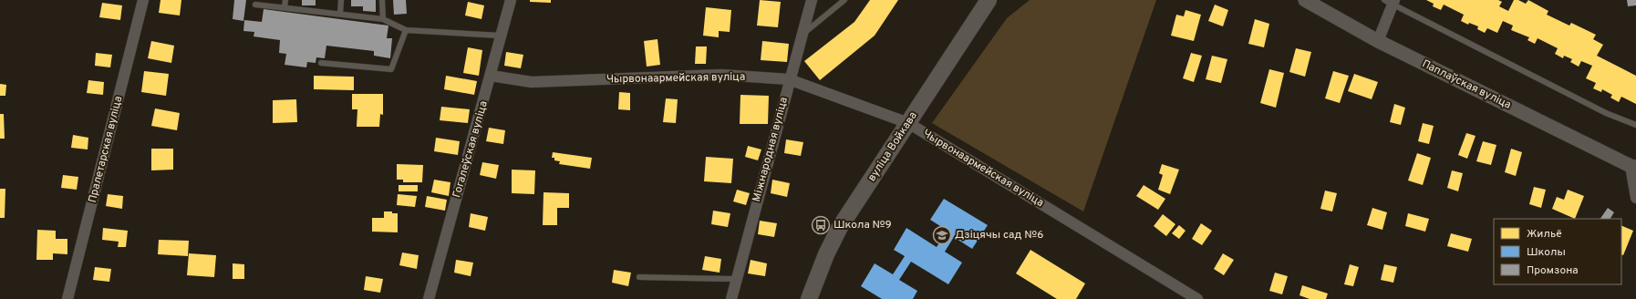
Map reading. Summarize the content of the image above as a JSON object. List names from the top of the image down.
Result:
{
  "streets": {
    "main road": ["вуліца Войкава"],
    "street": [
      "Чырвонаармейская вуліца",
      "Паплаўская вуліца",
      "Пралетарская вуліца",
      "Гогалеўская вуліца",
      "Міжнародная вуліца"
    ]
  },
  "crossings": [
    ["Чырвонаармейская вуліца", "вуліца Войкава"],
    ["Чырвонаармейская вуліца", "Гогалеўская вуліца"],
    ["Чырвонаармейская вуліца", "Міжнародная вуліца"]
  ],
  "places": {
    "bus stop": ["Школа №9"],
    "school or university": ["Дзіцячы сад №6"]
  },
  "legend": ["Жильё", "Школы", "Промзона"]
}
